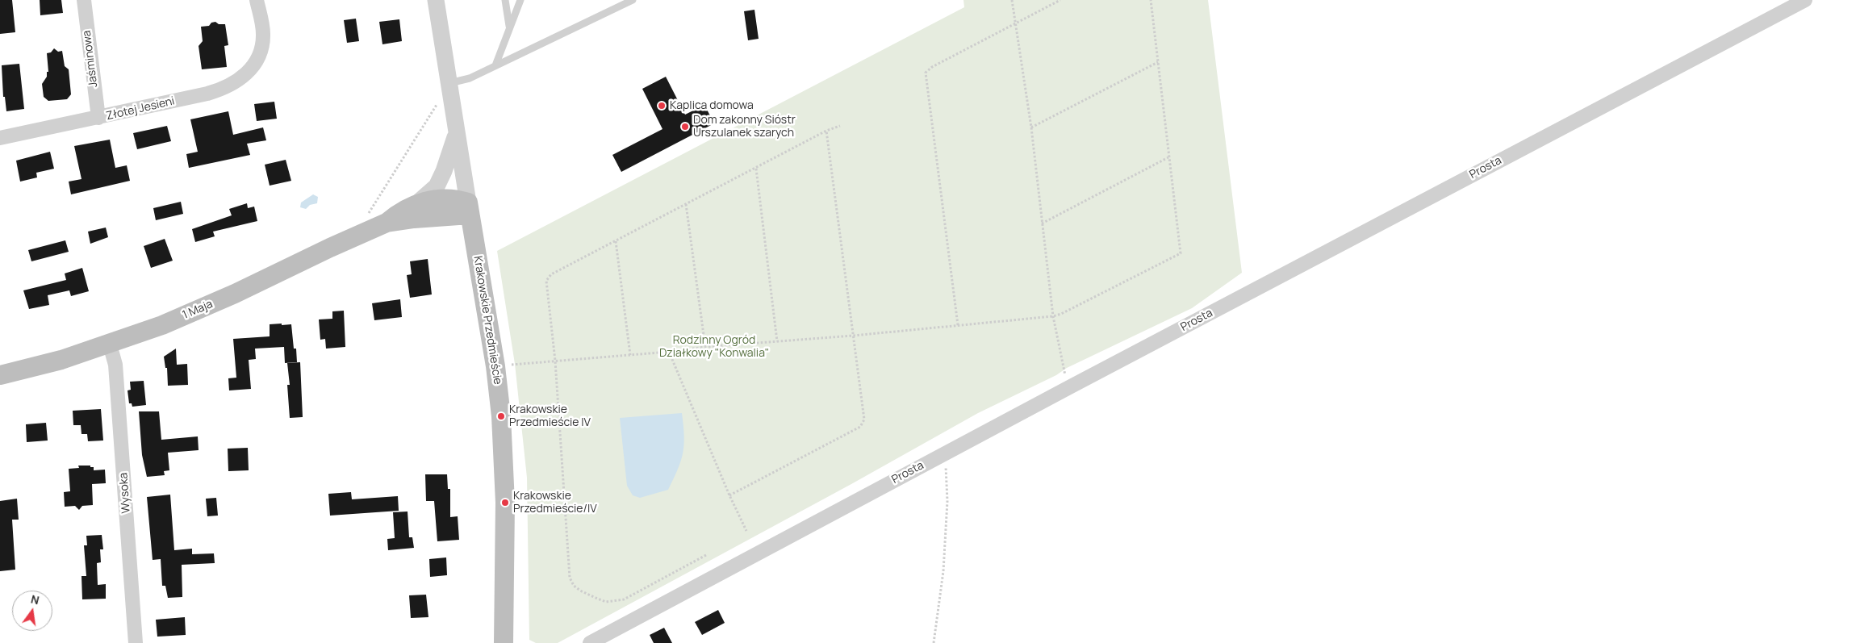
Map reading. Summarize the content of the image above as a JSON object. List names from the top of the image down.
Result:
{
  "streets": {
    "main road": ["1 Maja", "Krakowskie Przedmieście"],
    "street": [
      "Jaśminowa",
      "Złotej Jesieni",
      "Prosta",
      "Wysoka"
    ]
  },
  "crossings": [
    ["Jaśminowa", "Złotej Jesieni"],
    ["1 Maja", "Krakowskie Przedmieście"],
    ["1 Maja", "Wysoka"]
  ],
  "parks": ["Rodzinny Ogród Działkowy \"Konwalia\""],
  "places": [
    "Kaplica domowa",
    "Dom zakonny Sióstr Urszulanek szarych",
    "Krakowskie Przedmieście IV",
    "Krakowskie Przedmieście/IV"
  ],
  "north": "top"
}
